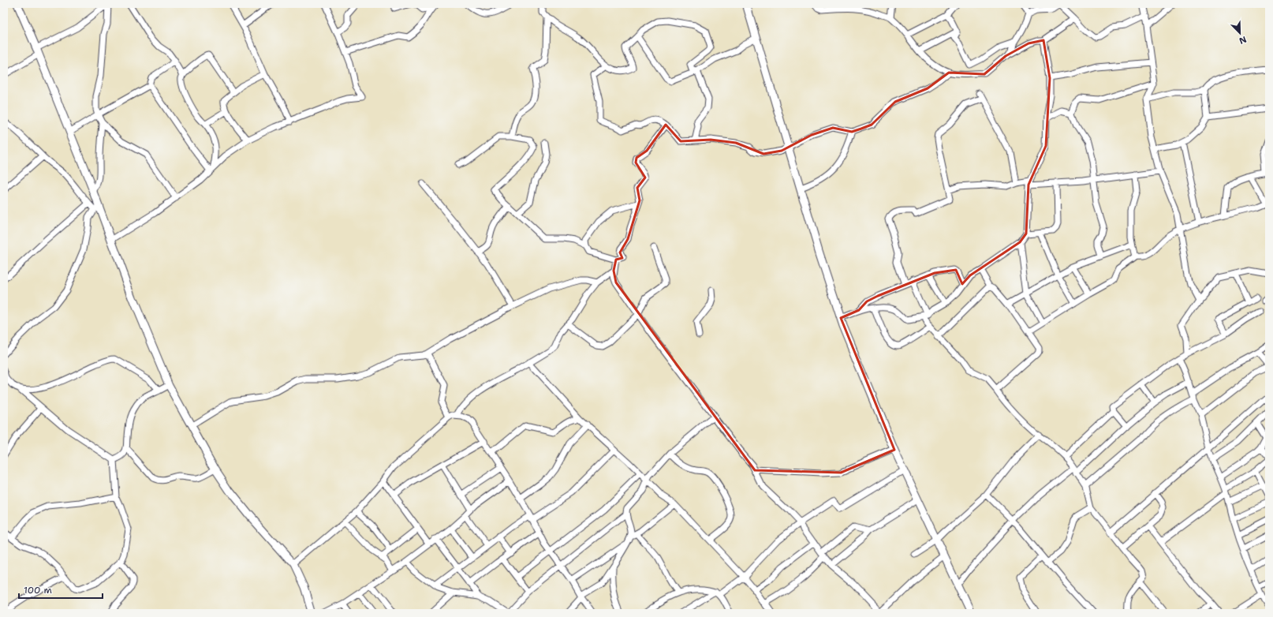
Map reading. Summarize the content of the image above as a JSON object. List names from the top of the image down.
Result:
{
  "scale_bar": "100 m",
  "north": "bottom right"
}
